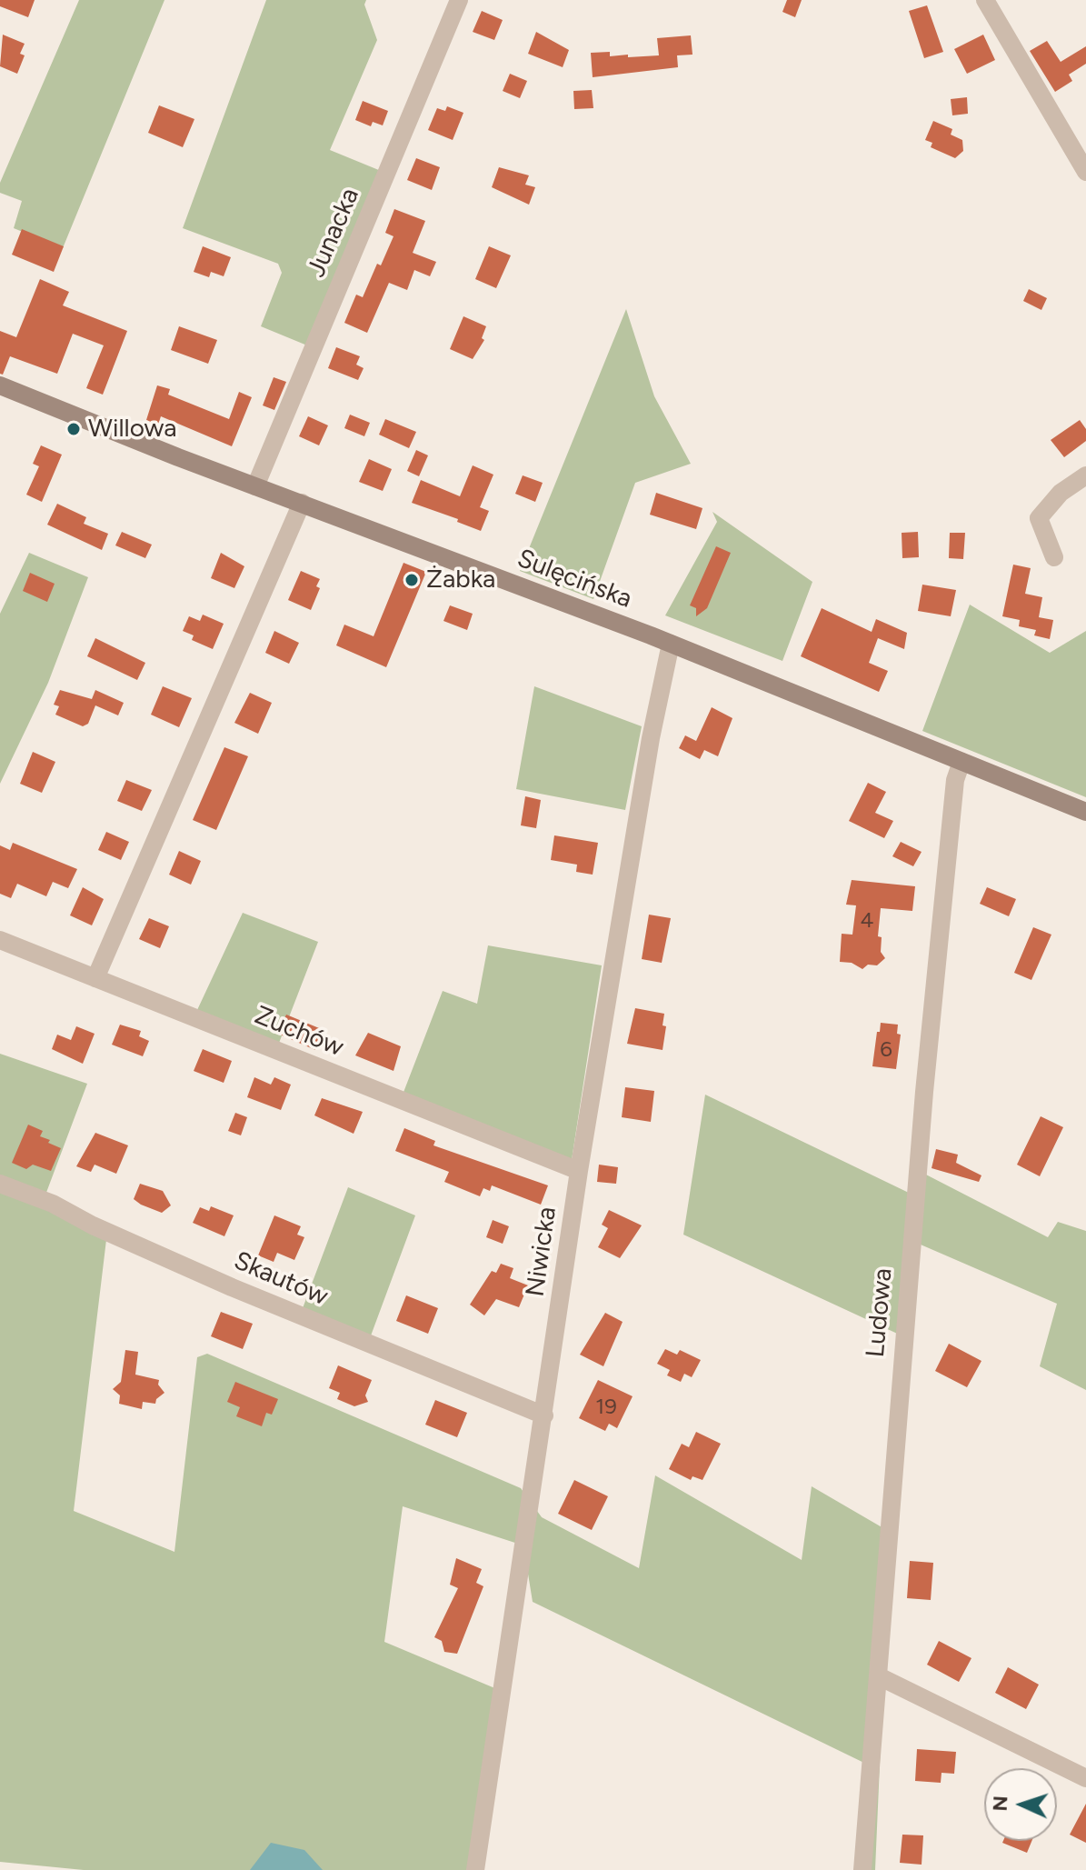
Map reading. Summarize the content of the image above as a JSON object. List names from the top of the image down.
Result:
{
  "streets": {
    "street": [
      "Junacka",
      "Sulęcińska",
      "Zuchów",
      "Niwicka",
      "Skautów",
      "Ludowa"
    ]
  },
  "crossings": [
    ["Junacka", "Sulęcińska"],
    ["Sulęcińska", "Niwicka"],
    ["Sulęcińska", "Ludowa"],
    ["Zuchów", "Niwicka"],
    ["Niwicka", "Skautów"]
  ],
  "places": ["Willowa", "Żabka"],
  "house_numbers": ["4", "6", "19"],
  "north": "left"
}
